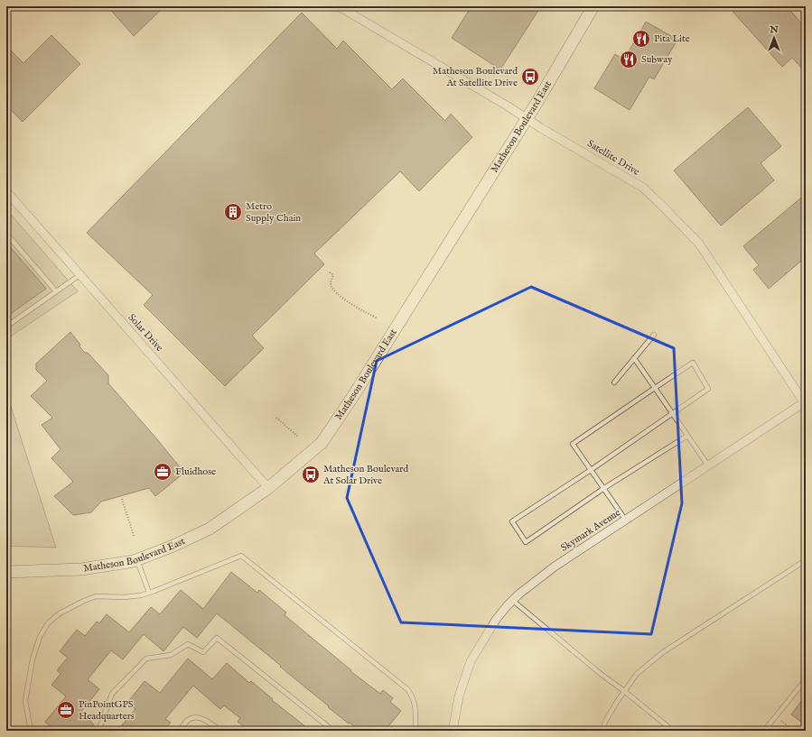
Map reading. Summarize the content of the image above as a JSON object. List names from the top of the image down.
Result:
{
  "streets": {
    "street": [
      "Matheson Boulevard East",
      "Satellite Drive",
      "Solar Drive",
      "Skymark Avenue"
    ]
  },
  "crossings": [
    ["Matheson Boulevard East", "Satellite Drive"],
    ["Matheson Boulevard East", "Solar Drive"],
    ["Satellite Drive", "Skymark Avenue"]
  ],
  "places": {
    "restaurant": ["Pita Lite", "Subway"],
    "bus stop": ["Matheson Boulevard At Satellite Drive", "Matheson Boulevard At Solar Drive"],
    "building": ["Metro Supply Chain"],
    "office": ["Fluidhose", "PinPointGPS Headquarters"]
  },
  "north": "top"
}
